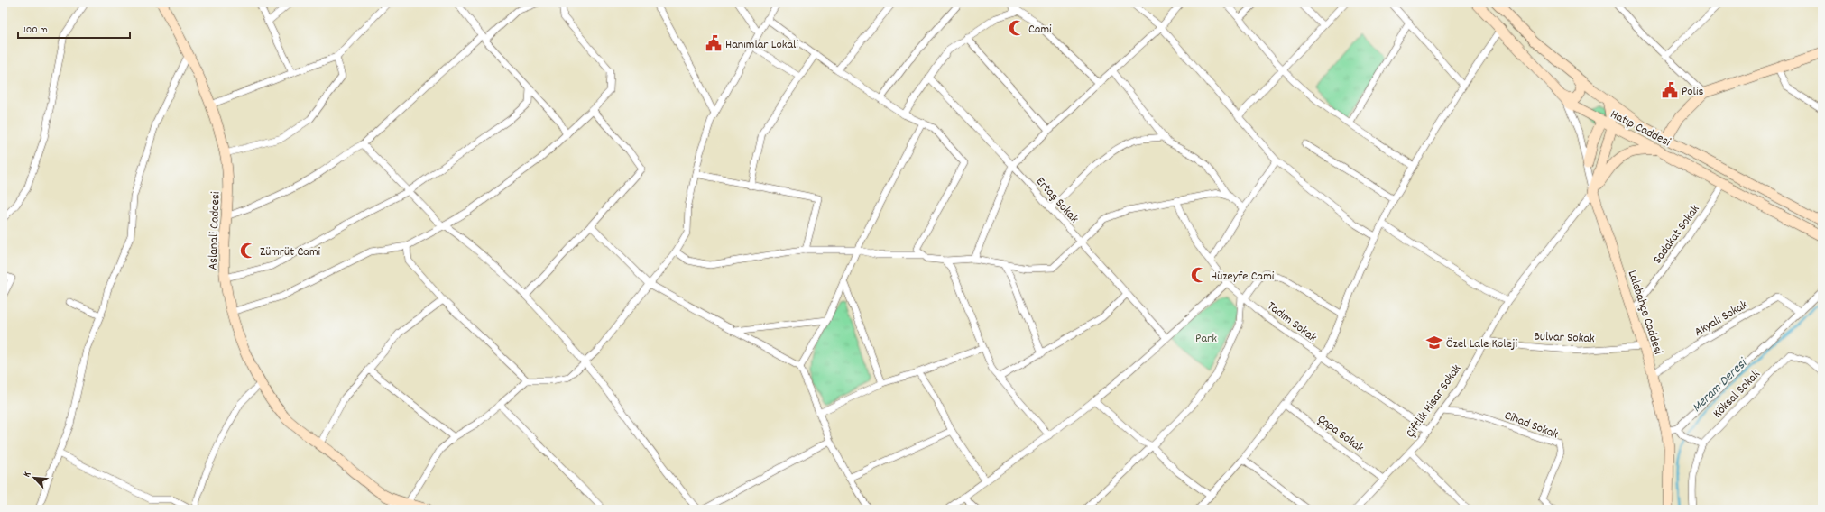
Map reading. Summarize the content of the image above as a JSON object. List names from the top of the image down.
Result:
{
  "streets": {
    "street": [
      "Hatıp Caddesi",
      "Ertaş Sokak",
      "Aslanali Caddesi",
      "Sadakat Sokak",
      "Lalebahçe Caddesi",
      "Akyalı Sokak",
      "Tadım Sokak",
      "Bulvar Sokak",
      "Köksal Sokak",
      "Çiftlik Hisar Sokak",
      "Cihad Sokak",
      "Çapa Sokak"
    ]
  },
  "crossings": [
    ["Hatıp Caddesi", "Sadakat Sokak"],
    ["Sadakat Sokak", "Lalebahçe Caddesi"],
    ["Lalebahçe Caddesi", "Akyalı Sokak"],
    ["Lalebahçe Caddesi", "Bulvar Sokak"],
    ["Lalebahçe Caddesi", "Çiftlik Hisar Sokak"],
    ["Tadım Sokak", "Çiftlik Hisar Sokak"],
    ["Bulvar Sokak", "Çiftlik Hisar Sokak"],
    ["Çiftlik Hisar Sokak", "Cihad Sokak"],
    ["Çiftlik Hisar Sokak", "Çapa Sokak"]
  ],
  "water": ["Meram Deresi"],
  "parks": ["Park"],
  "places": {
    "mosque": ["Cami", "Zümrüt Cami", "Hüzeyfe Cami"],
    "public building": ["Hanımlar Lokali", "Polis"],
    "school or university": ["Özel Lale Koleji"]
  },
  "scale_bar": "100 m",
  "north": "top left"
}
